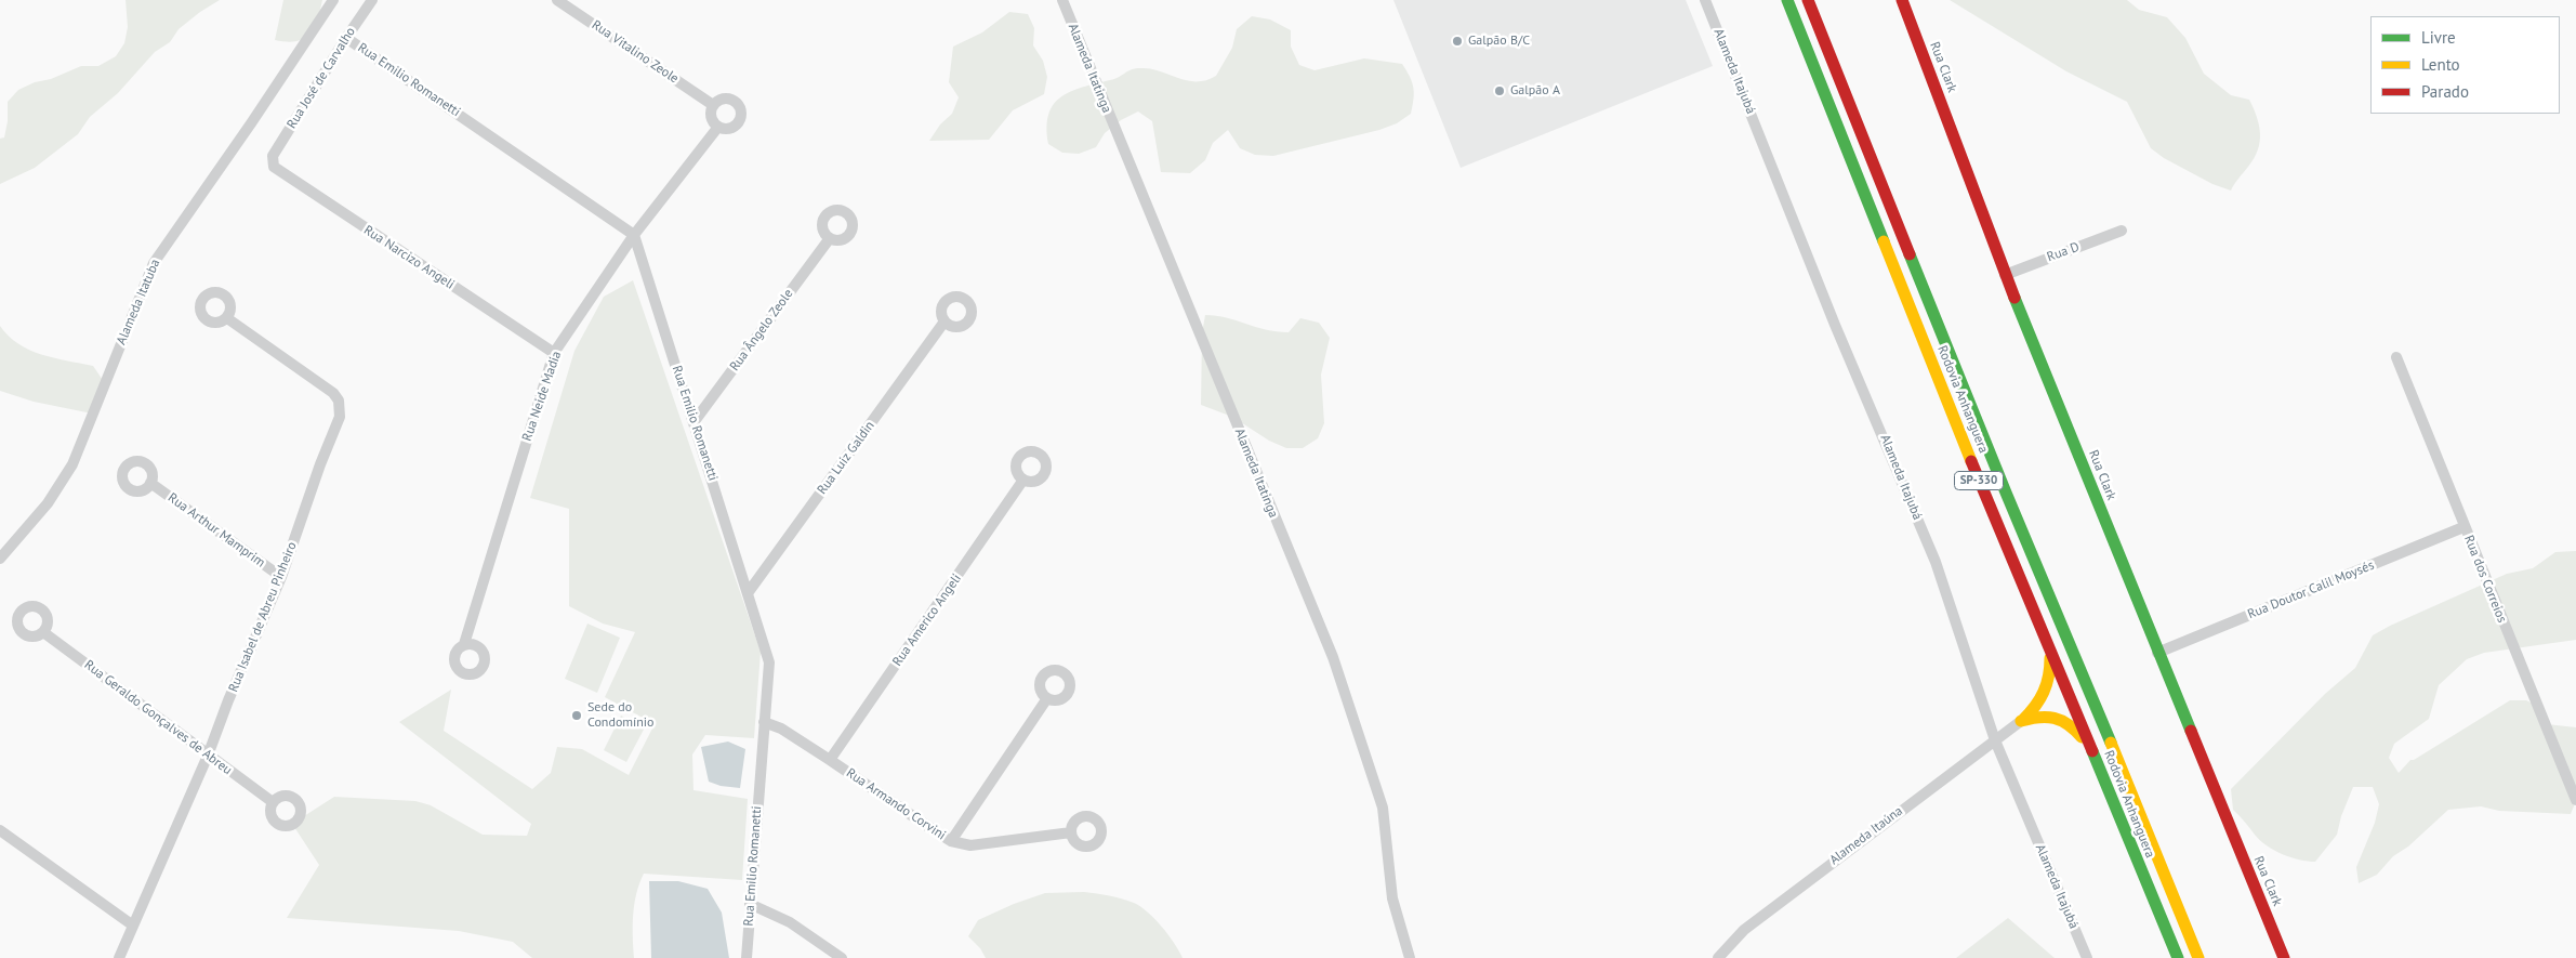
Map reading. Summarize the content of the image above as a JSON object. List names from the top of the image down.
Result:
{
  "streets": {
    "main road": ["Rua Clark", "Rodovia Anhanguera", "SP-330"],
    "street": [
      "Rua Vitalino Zeole",
      "Alameda Itatinga",
      "Alameda Itajubá",
      "Rua José de Carvalho",
      "Rua Emilio Romanetti",
      "Rua D",
      "Rua Narcizo Angeli",
      "Alameda Itatuba",
      "Rua Ângelo Zeole",
      "Rua Neide Madia",
      "Rua Luiz Galdin",
      "Rua Arthur Mamprim",
      "Rua dos Correios",
      "Rua Doutor Calil Moysés",
      "Rua Isabel de Abreu Pinheiro",
      "Rua Americo Angeli",
      "Rua Geraldo Gonçalves de Abreu",
      "Rua Armando Corvini",
      "Alameda Itaúna"
    ]
  },
  "crossings": [
    ["Rua Vitalino Zeole", "Rua Neide Madia"],
    ["Rua Clark", "Rua D"],
    ["Rua Clark", "Rua Doutor Calil Moysés"],
    ["Alameda Itajubá", "Alameda Itaúna"],
    ["Rua José de Carvalho", "Rua Emilio Romanetti"],
    ["Rua José de Carvalho", "Rua Narcizo Angeli"],
    ["Rua Emilio Romanetti", "Rua Ângelo Zeole"],
    ["Rua Emilio Romanetti", "Rua Neide Madia"],
    ["Rua Emilio Romanetti", "Rua Luiz Galdin"],
    ["Rua Emilio Romanetti", "Rua Armando Corvini"],
    ["Rua Narcizo Angeli", "Rua Neide Madia"],
    ["Rua Arthur Mamprim", "Rua Isabel de Abreu Pinheiro"],
    ["Rua dos Correios", "Rua Doutor Calil Moysés"],
    ["Rua Isabel de Abreu Pinheiro", "Rua Geraldo Gonçalves de Abreu"],
    ["Rua Americo Angeli", "Rua Armando Corvini"]
  ],
  "places": ["Galpão B/C", "Galpão A", "Sede do Condomínio"],
  "legend": ["Livre", "Lento", "Parado"]
}
